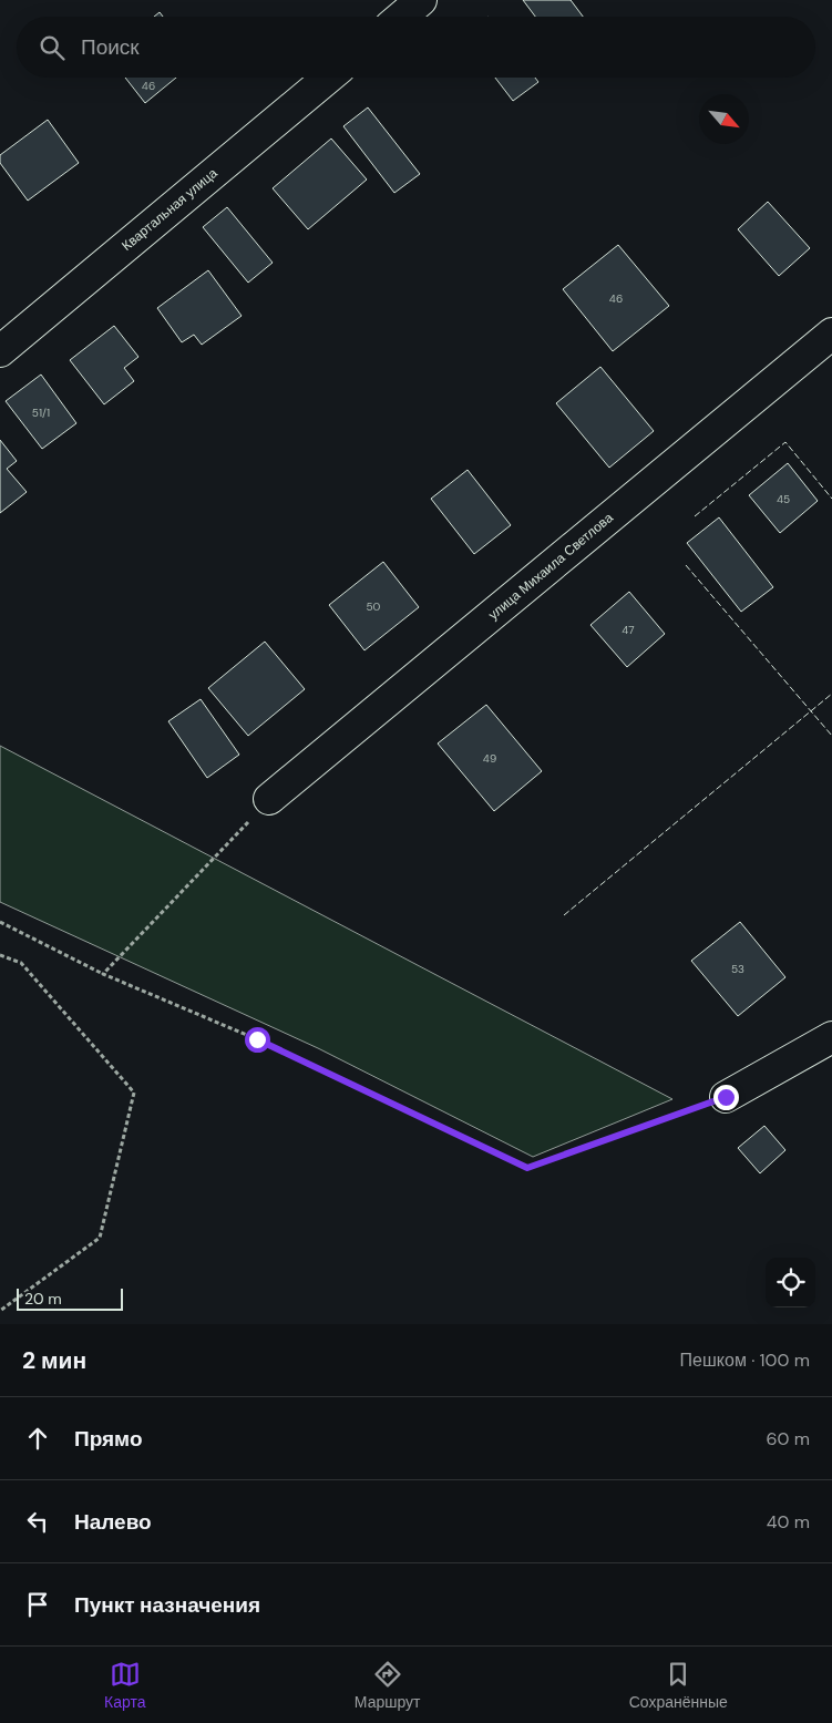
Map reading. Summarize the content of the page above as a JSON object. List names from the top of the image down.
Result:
{
  "streets": {
    "street": ["Квартальная улица", "улица Михаила Светлова"]
  },
  "house_numbers": [
    "46",
    "46",
    "51/1",
    "45",
    "50",
    "47",
    "49",
    "53"
  ],
  "scale_bar": "20 m",
  "north": "bottom right",
  "page": {
    "search": "Поиск",
    "scale": "20 m",
    "heading": ["2 мин", "Пешком · 100 m"],
    "list": [
      ["Прямо", "60 m"],
      ["Налево", "40 m"],
      "Пункт назначения"
    ],
    "nav": ["Карта", "Маршрут", "Сохранённые"]
  }
}
